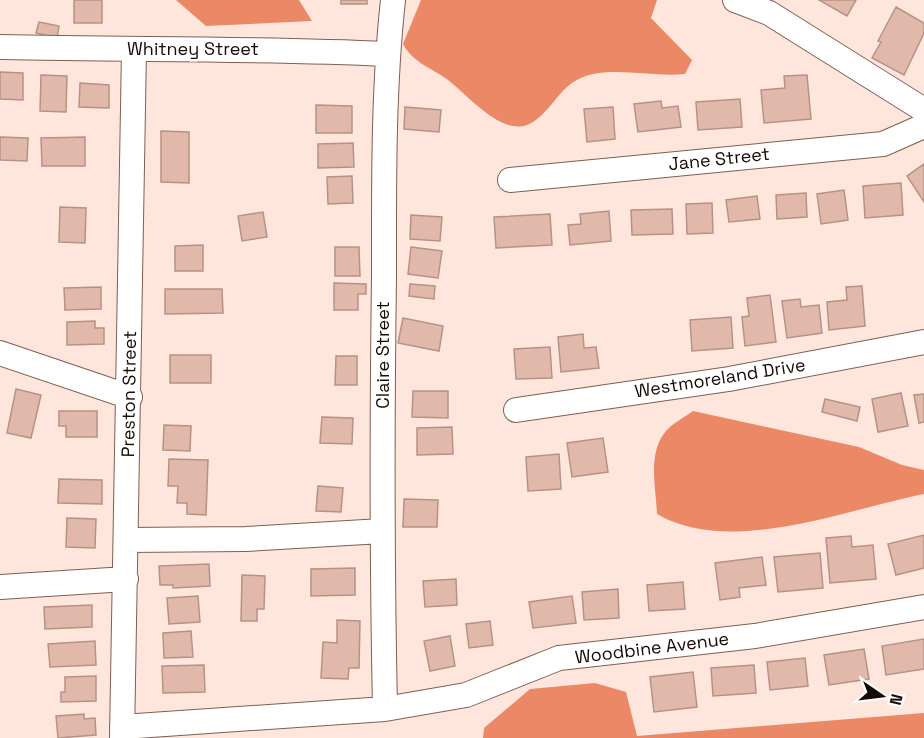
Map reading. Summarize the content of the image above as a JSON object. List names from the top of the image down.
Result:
{
  "streets": {
    "street": [
      "Whitney Street",
      "Jane Street",
      "Claire Street",
      "Westmoreland Drive",
      "Preston Street",
      "Woodbine Avenue"
    ]
  },
  "crossings": [
    ["Whitney Street", "Claire Street"],
    ["Whitney Street", "Preston Street"],
    ["Claire Street", "Woodbine Avenue"],
    ["Preston Street", "Woodbine Avenue"]
  ],
  "north": "right"
}
